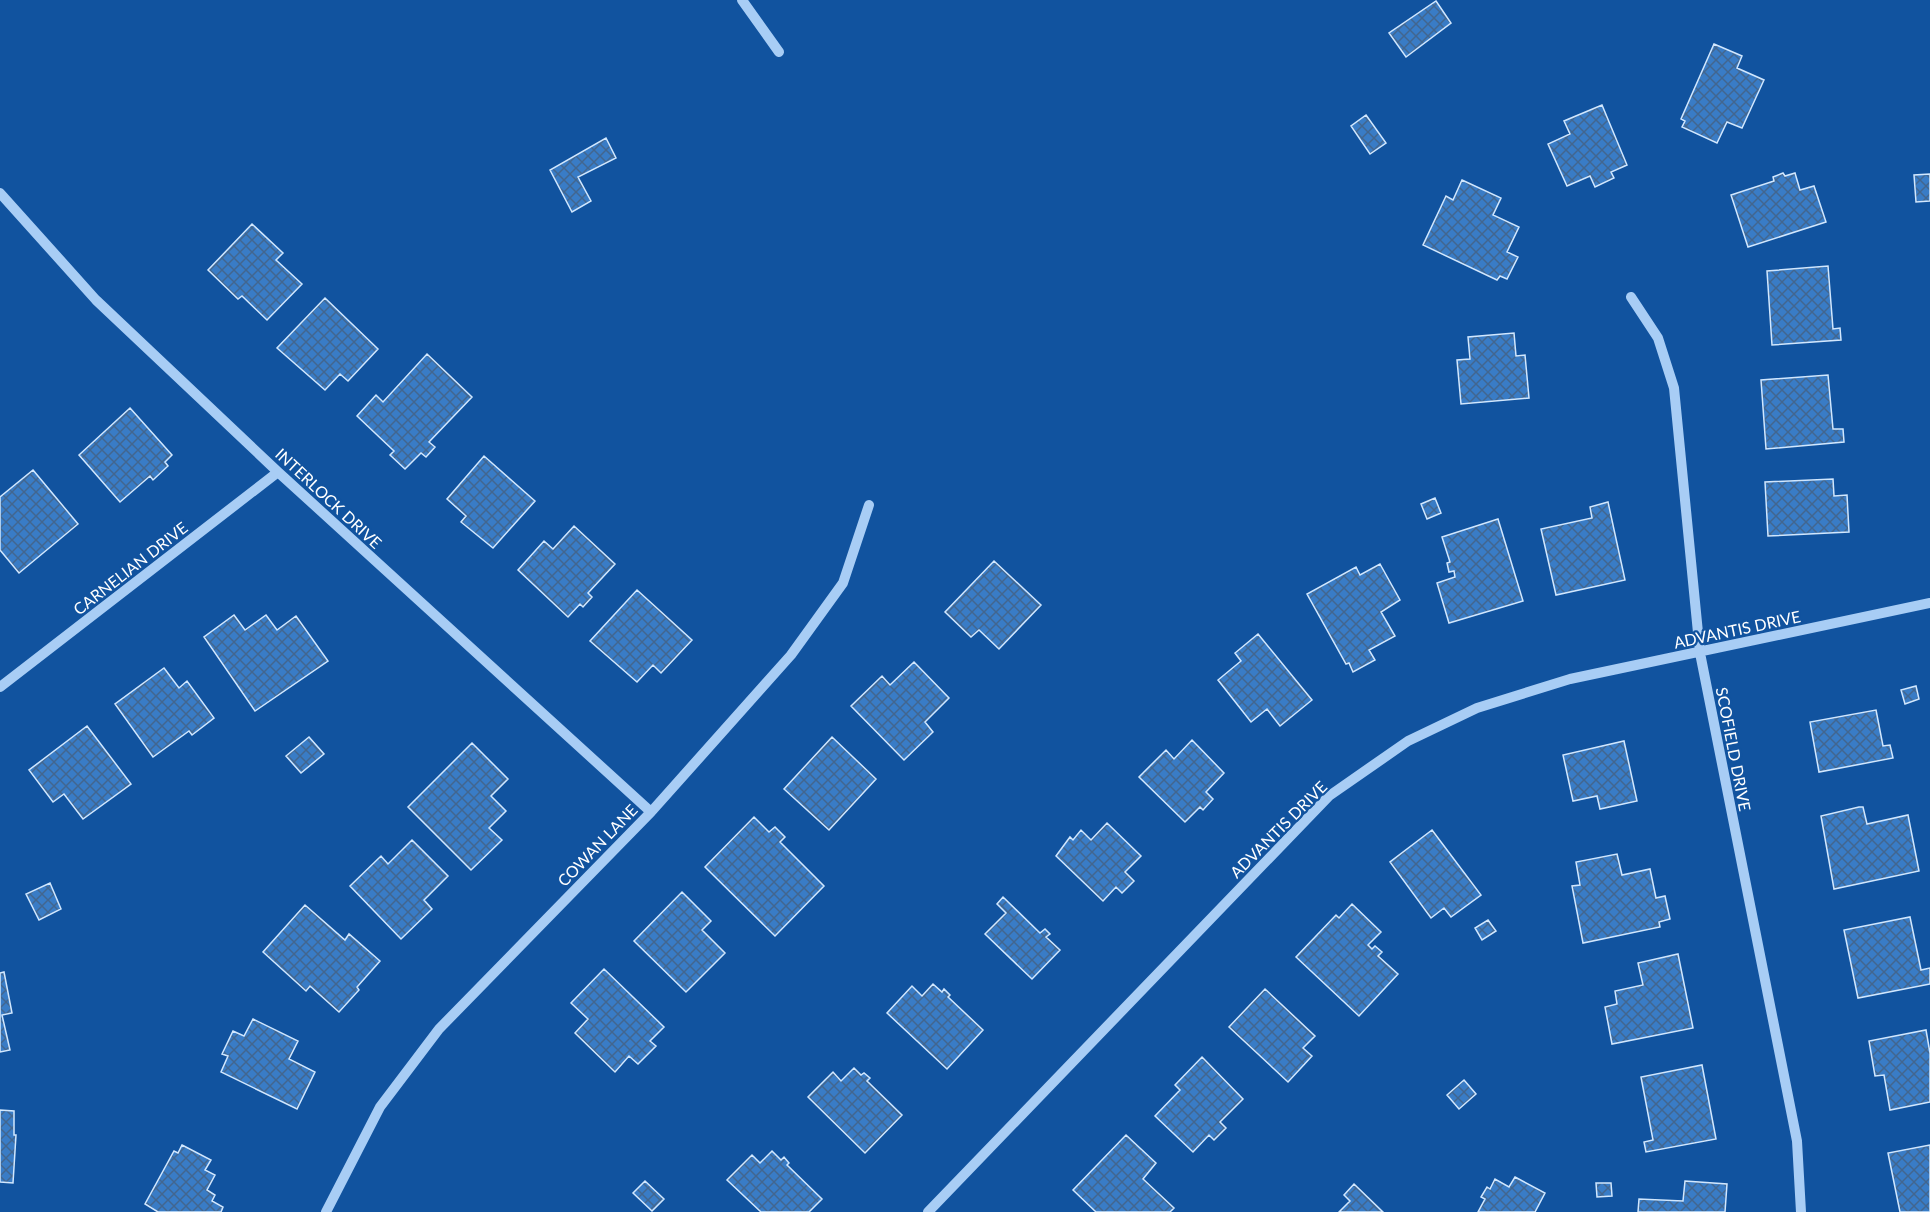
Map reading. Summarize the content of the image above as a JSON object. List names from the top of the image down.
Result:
{
  "streets": {
    "street": [
      "INTERLOCK DRIVE",
      "CARNELIAN DRIVE",
      "ADVANTIS DRIVE",
      "SCOFIELD DRIVE",
      "COWAN LANE"
    ]
  },
  "crossings": [
    ["INTERLOCK DRIVE", "CARNELIAN DRIVE"],
    ["INTERLOCK DRIVE", "COWAN LANE"],
    ["ADVANTIS DRIVE", "SCOFIELD DRIVE"]
  ]
}
